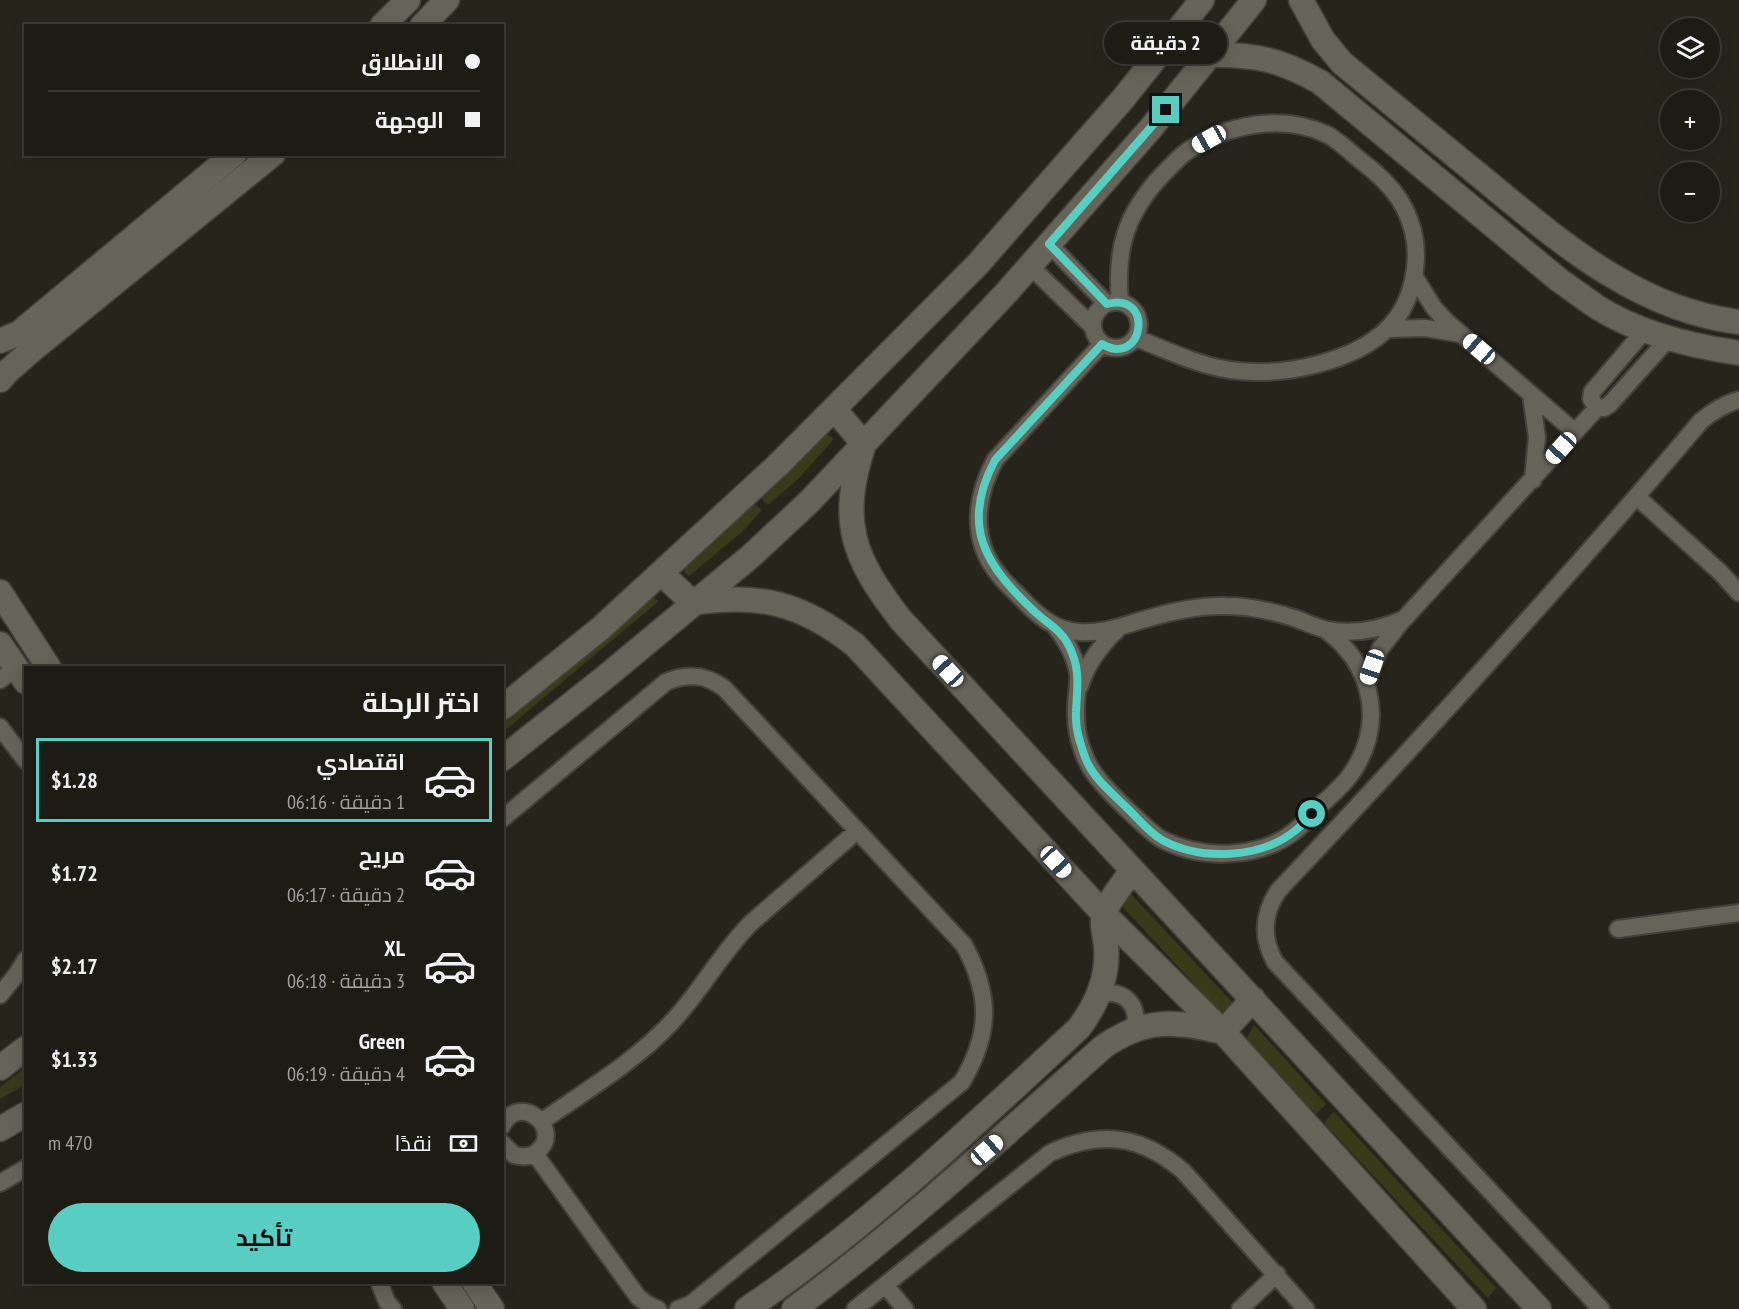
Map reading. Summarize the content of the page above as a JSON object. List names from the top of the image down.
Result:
{
  "page": {
    "map_buttons": ["+", "−"],
    "bubble": "2 دقيقة",
    "banner": ["الانطلاق", "الوجهة"],
    "heading": "اختر الرحلة",
    "list": [
      {
        "name": "اقتصادي",
        "note": "1 دقيقة · 06:16",
        "value": "$1.28"
      },
      {
        "name": "مريح",
        "note": "2 دقيقة · 06:17",
        "value": "$1.72"
      },
      {
        "name": "XL",
        "note": "3 دقيقة · 06:18",
        "value": "$2.17"
      },
      {
        "name": "Green",
        "note": "4 دقيقة · 06:19",
        "value": "$1.33"
      }
    ],
    "pay": ["نقدًا", "470 m"],
    "buttons": "تأكيد"
  }
}
